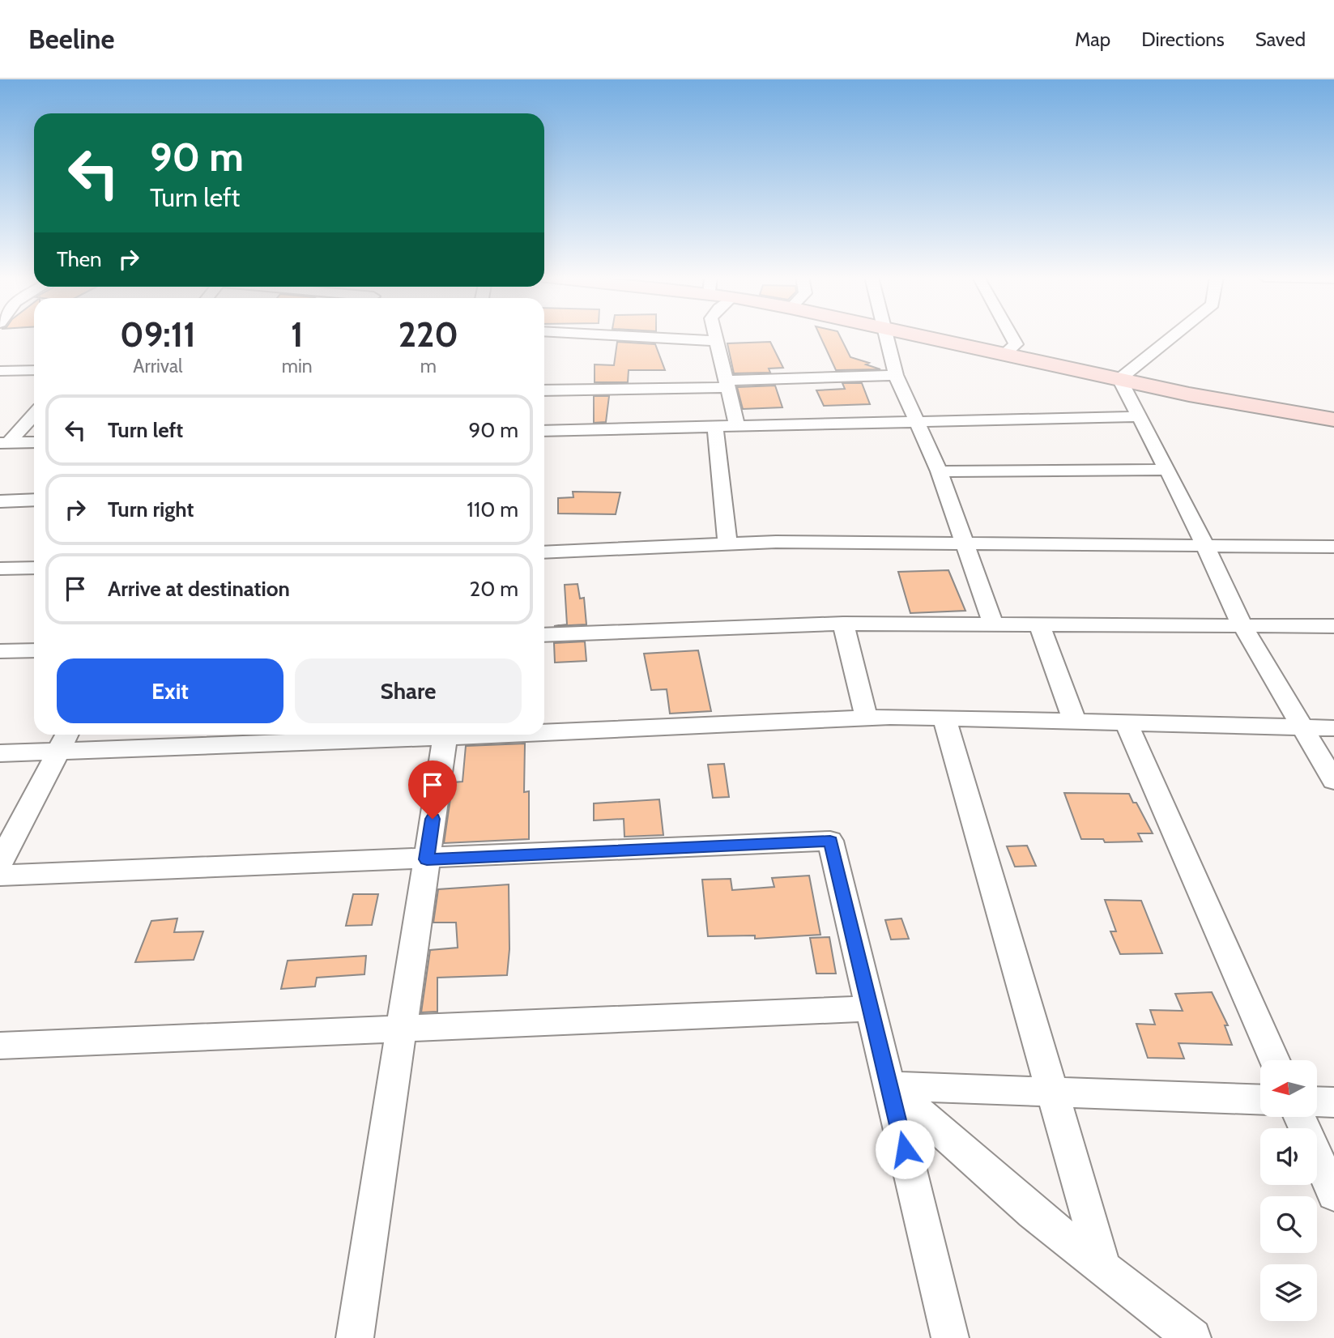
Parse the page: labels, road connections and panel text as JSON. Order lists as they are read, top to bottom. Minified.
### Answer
{"north":"left","page":{"header":"Beeline","nav":["Map","Directions","Saved"],"turn":["90 m","Turn left"],"then":"Then","eta":["09:11","Arrival","1","min","220","m"],"list":[{"name":"Turn left","value":"90 m"},{"name":"Turn right","value":"110 m"},{"name":"Arrive at destination","value":"20 m"}],"buttons":["Exit","Share"]}}
